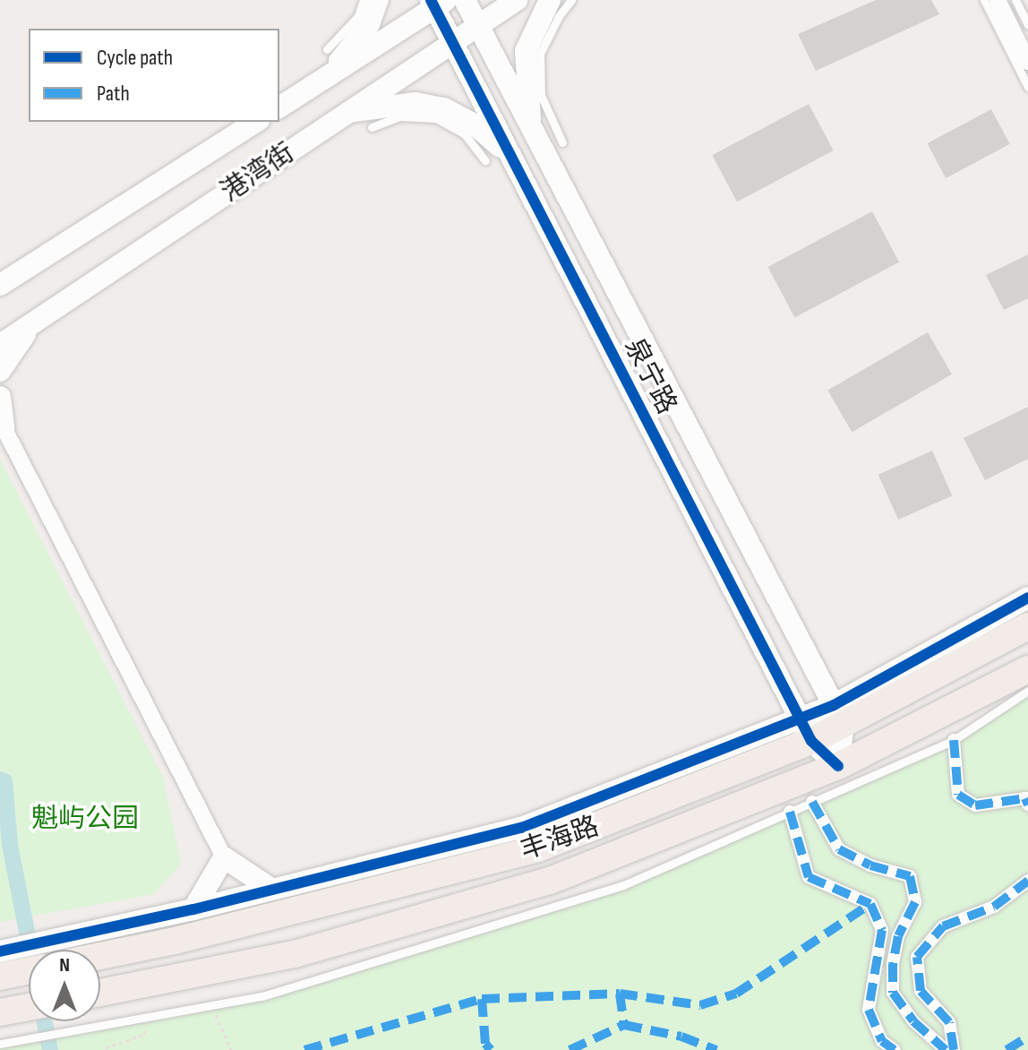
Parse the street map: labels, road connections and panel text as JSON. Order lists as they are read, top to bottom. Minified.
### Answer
{"streets":{"main road":["丰海路"],"street":["港湾街","泉宁路"]},"crossings":[["港湾街","泉宁路"],["泉宁路","丰海路"]],"parks":["魁屿公园"],"legend":["Cycle path","Path"],"north":"top"}
